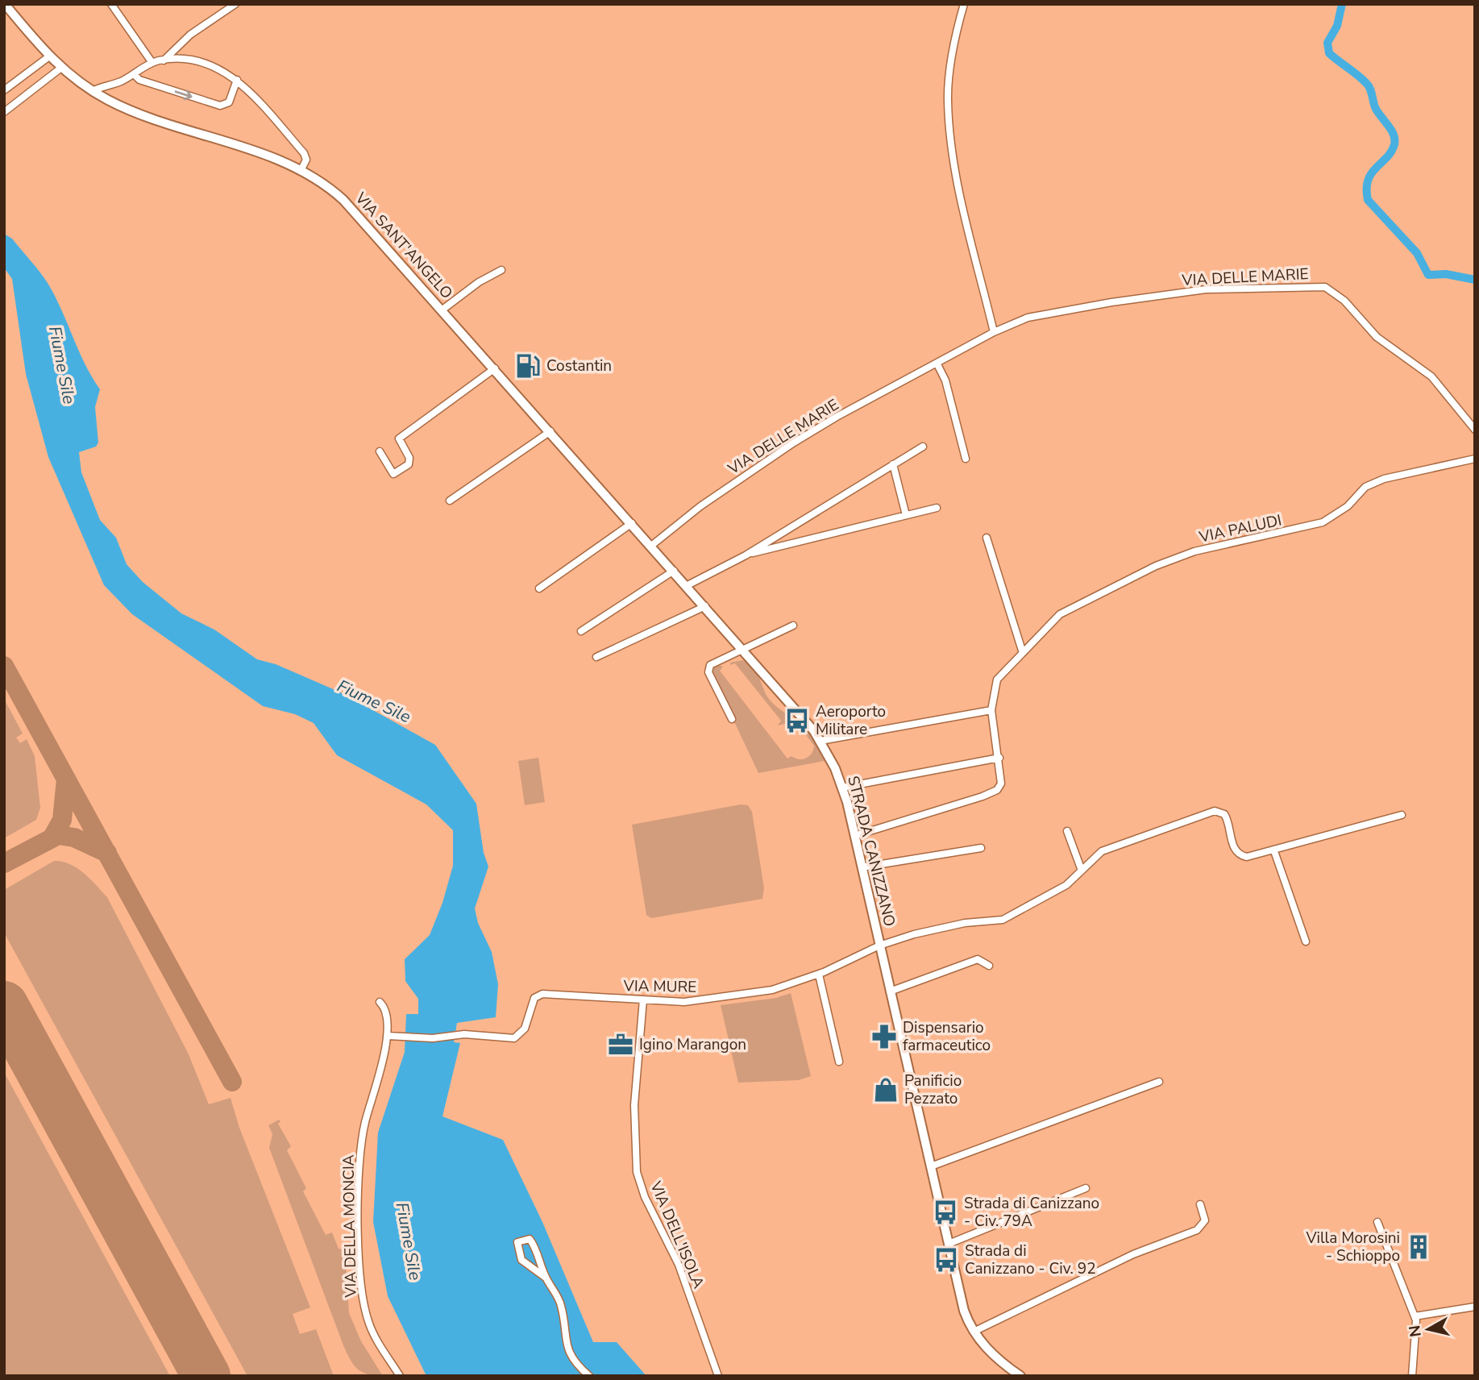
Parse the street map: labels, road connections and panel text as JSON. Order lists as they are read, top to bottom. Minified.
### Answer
{"streets":{"street":["VIA SANT'ANGELO","VIA DELLE MARIE","VIA PALUDI","STRADA CANIZZANO","VIA MURE","VIA DELLA MONCIA","VIA DELL'ISOLA"]},"crossings":[["VIA SANT'ANGELO","VIA DELLE MARIE"],["VIA SANT'ANGELO","STRADA CANIZZANO"],["VIA DELLE MARIE","STRADA CANIZZANO"],["VIA PALUDI","STRADA CANIZZANO"],["STRADA CANIZZANO","VIA MURE"],["VIA MURE","VIA DELLA MONCIA"],["VIA MURE","VIA DELL'ISOLA"]],"water":["Fiume Sile"],"places":{"fuel station":["Costantin"],"bus stop":["Aeroporto Militare","Strada di Canizzano - Civ. 79A","Strada di Canizzano - Civ. 92"],"pharmacy":["Dispensario farmaceutico"],"office":["Igino Marangon"],"shop":["Panificio Pezzato"],"building":["Villa Morosini - Schioppo"]},"north":"left"}
